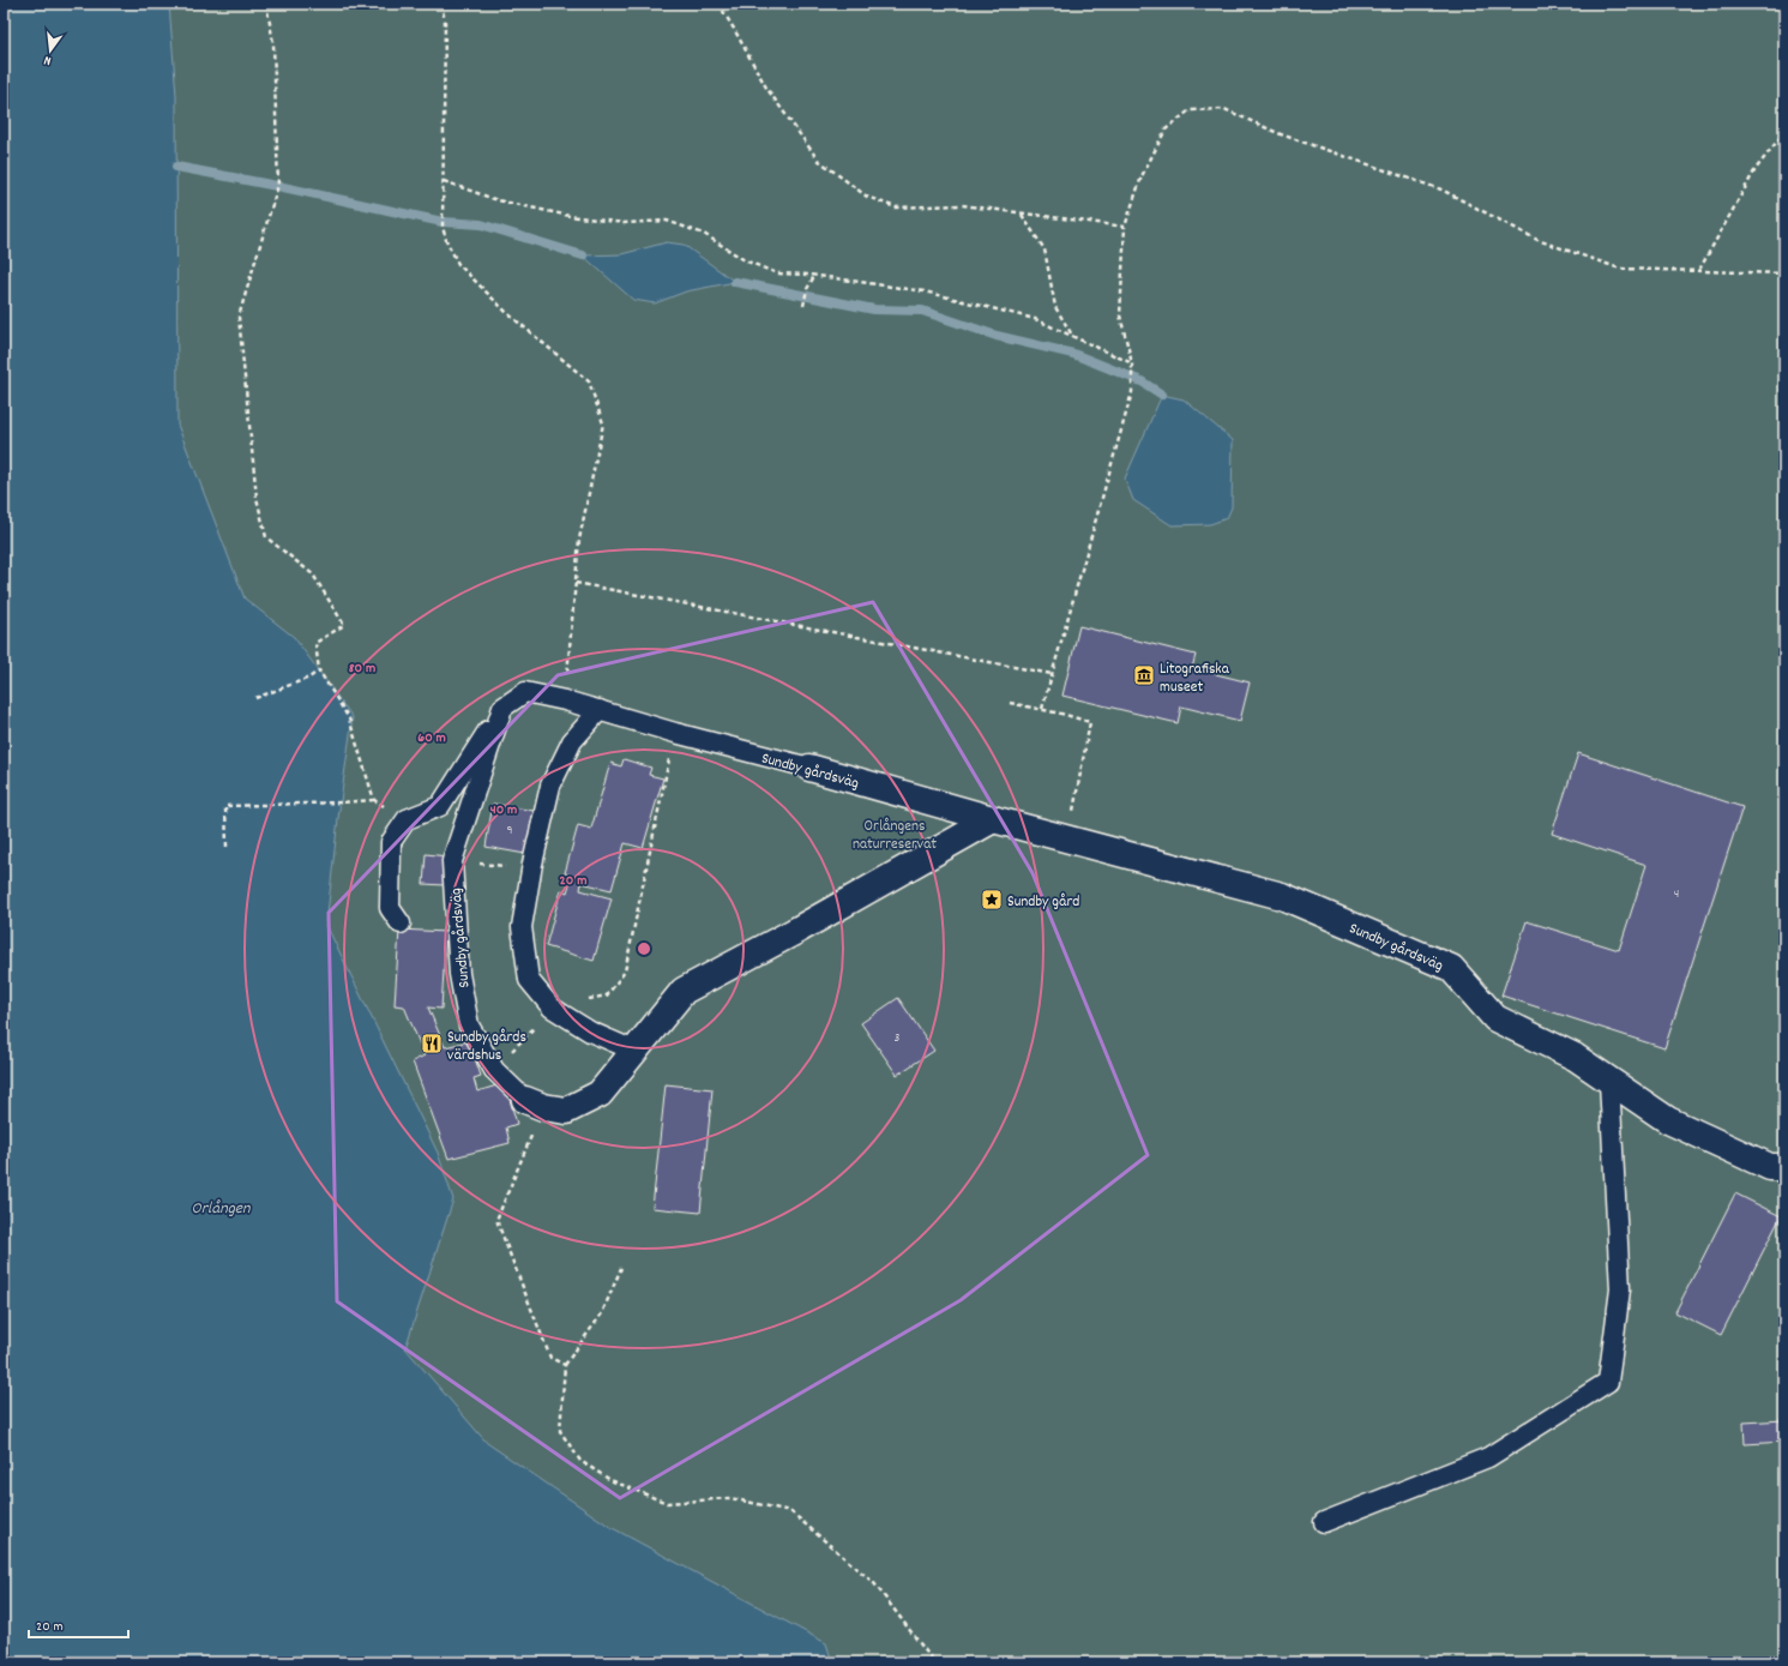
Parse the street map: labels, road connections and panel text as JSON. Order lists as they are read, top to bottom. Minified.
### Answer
{"streets":{"street":["Sundby gårdsväg"]},"water":["Orlången"],"parks":["Orlångens naturreservat"],"places":{"museum":["Litografiska museet"],"place":["Sundby gård"],"restaurant":["Sundby gårds värdshus"]},"house_numbers":["9","4","3"],"scale_bar":"20 m","north":"bottom","rings":["80 m","60 m","40 m","20 m"]}
